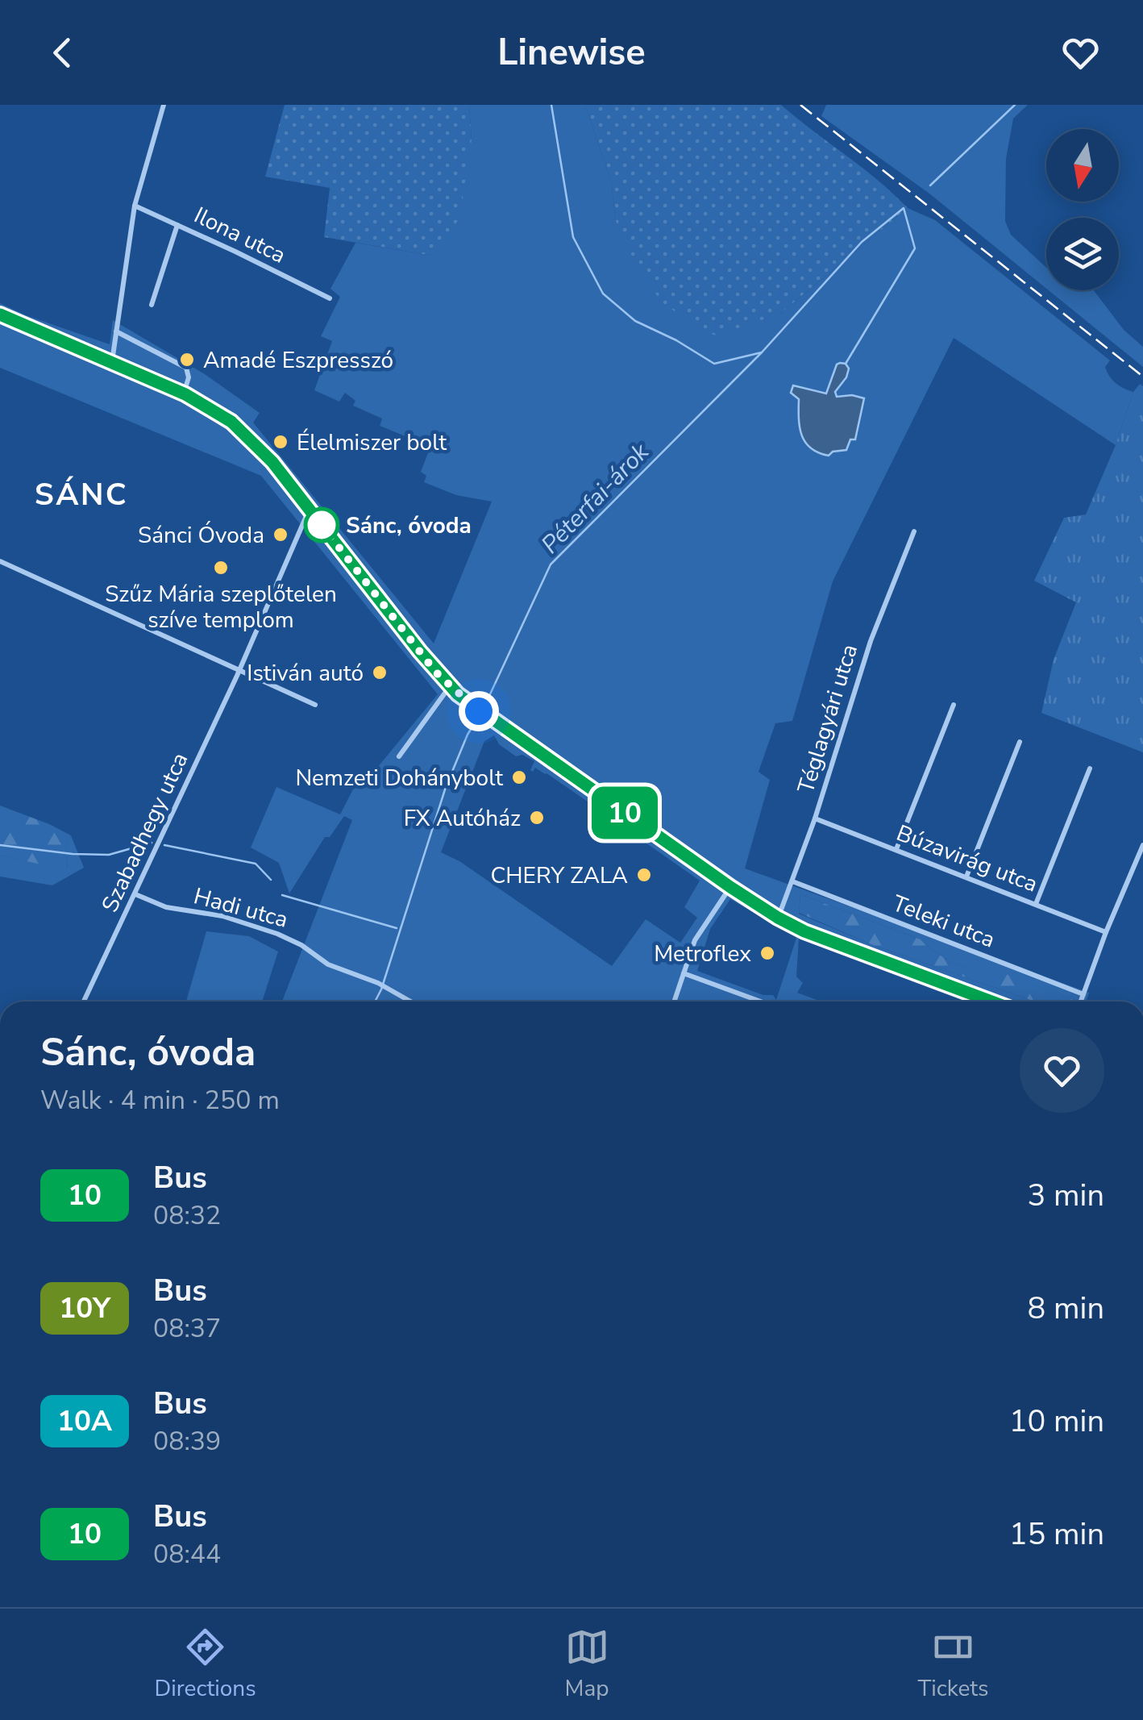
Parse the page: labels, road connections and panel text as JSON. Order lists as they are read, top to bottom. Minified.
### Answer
{"streets":{"street":["Ilona utca","Téglagyári utca","Szabadhegy utca","Búzavirág utca","Hadi utca","Teleki utca"]},"crossings":[["Téglagyári utca","Búzavirág utca"],["Téglagyári utca","Teleki utca"],["Szabadhegy utca","Hadi utca"]],"districts":["SÁNC"],"water":["Péterfai-árok"],"places":["Amadé Eszpresszó","Élelmiszer bolt","Sánc, óvoda","Sánci Óvoda","Szűz Mária szeplőtelen szíve templom","Istiván autó","Nemzeti Dohánybolt","FX Autóház","CHERY ZALA","Metroflex"],"lines":["bus line 10"],"north":"bottom","page":{"header":"Linewise","on_map":"10","heading":["Sánc, óvoda","Walk · 4 min · 250 m"],"list":[{"mark":"10","name":"Bus","note":"08:32","value":"3 min"},{"mark":"10Y","name":"Bus","note":"08:37","value":"8 min"},{"mark":"10A","name":"Bus","note":"08:39","value":"10 min"},{"mark":"10","name":"Bus","note":"08:44","value":"15 min"}],"tabs":["Directions","Map","Tickets"]}}
